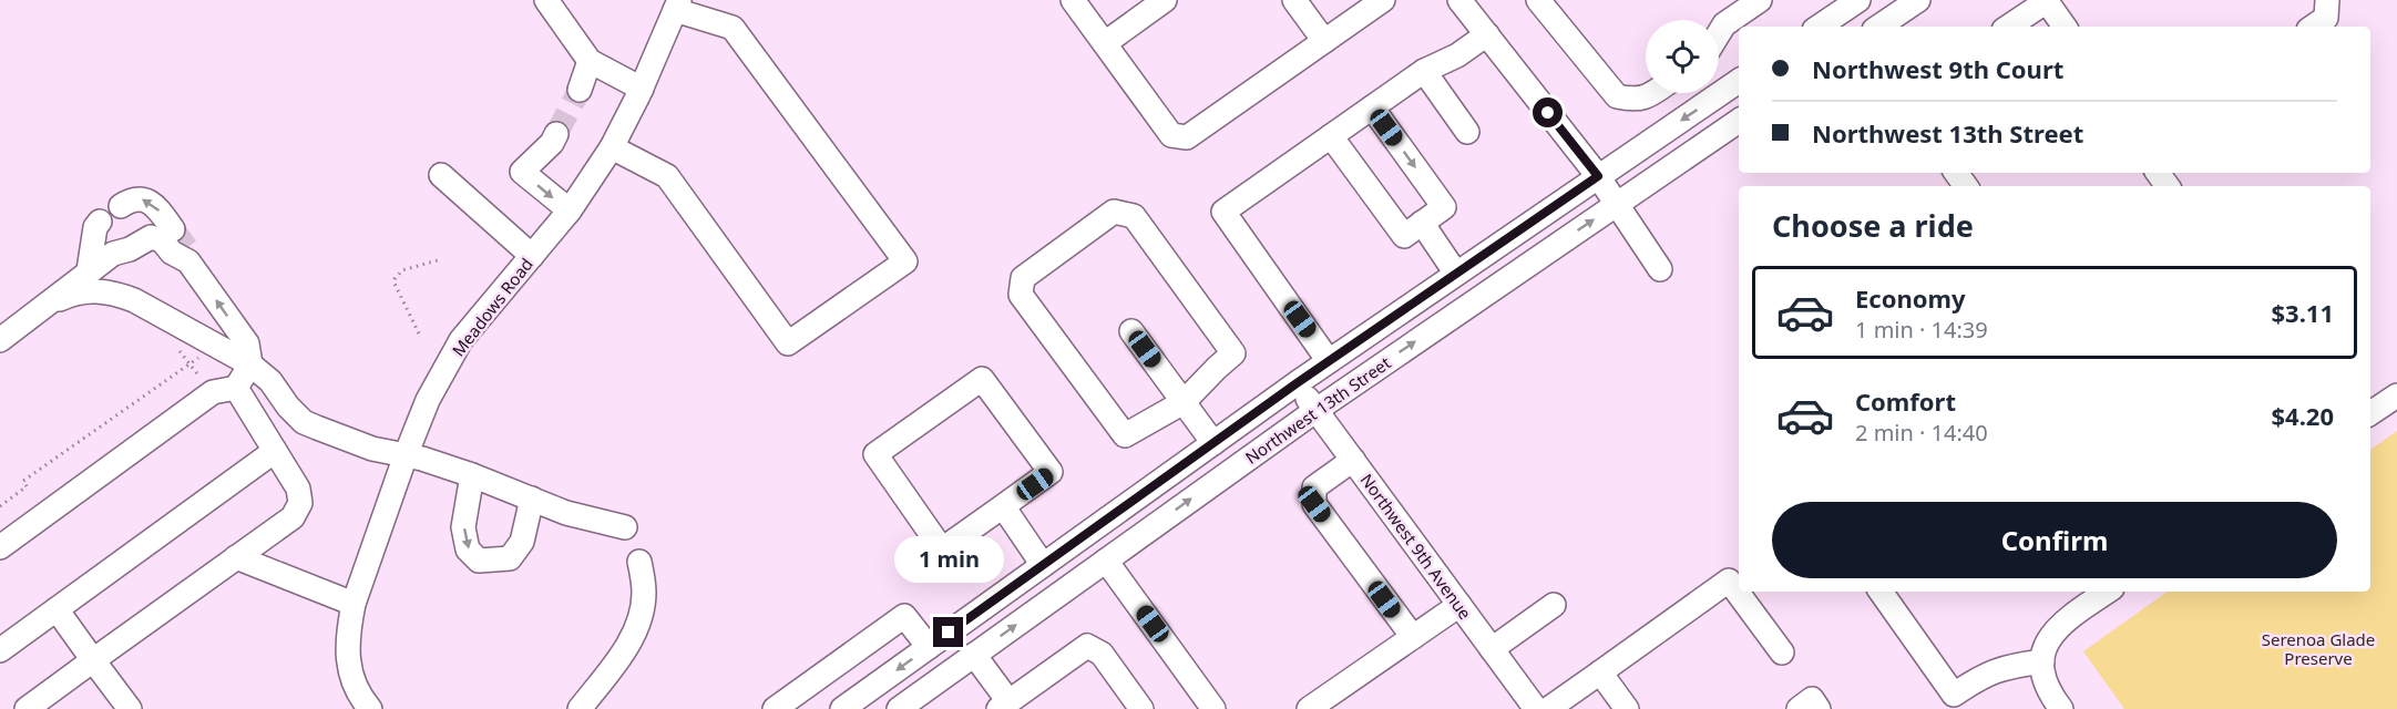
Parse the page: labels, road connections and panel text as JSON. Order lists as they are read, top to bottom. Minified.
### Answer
{"streets":{"street":["Meadows Road","Northwest 13th Street","Northwest 9th Avenue"]},"crossings":[["Northwest 13th Street","Northwest 9th Avenue"]],"parks":["Serenoa Glade Preserve"],"page":{"banner":["Northwest 9th Court","Northwest 13th Street"],"heading":"Choose a ride","list":[{"name":"Economy","note":"1 min · 14:39","value":"$3.11"},{"name":"Comfort","note":"2 min · 14:40","value":"$4.20"}],"buttons":"Confirm","bubble":"1 min"}}
